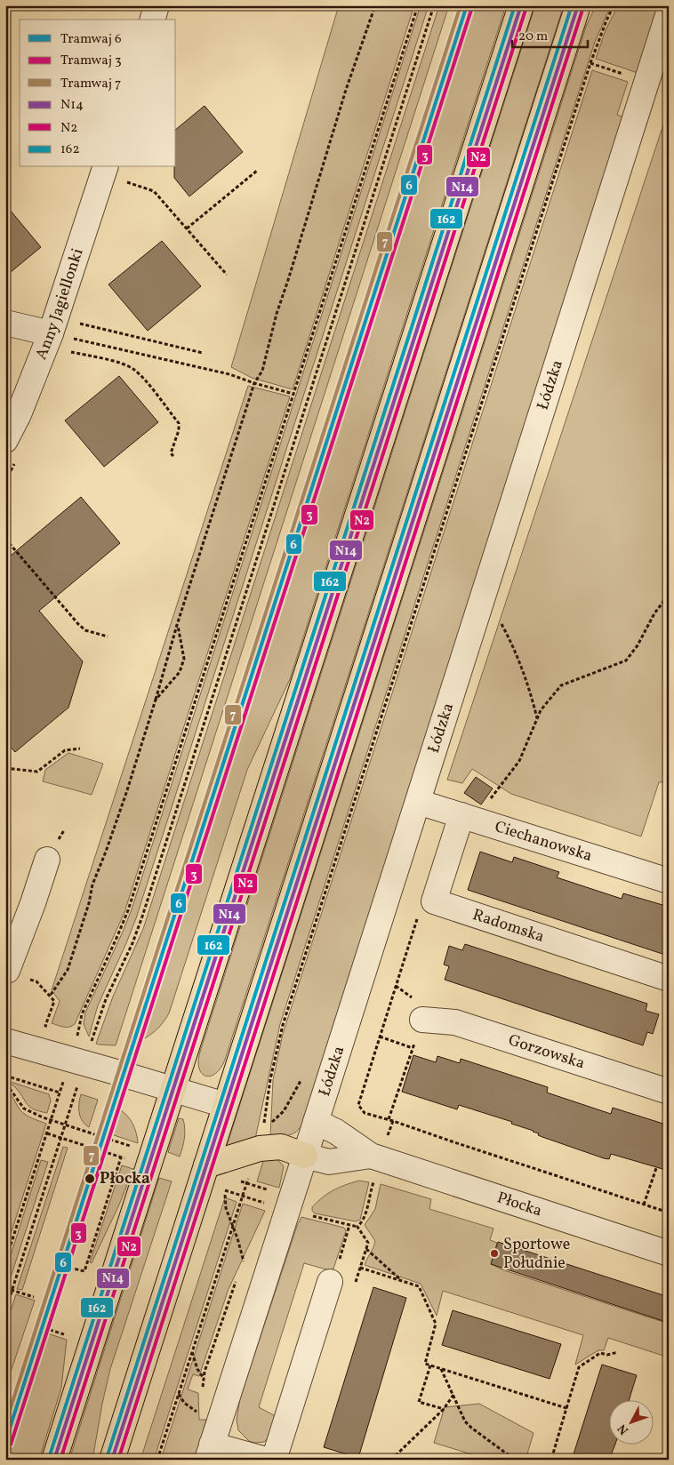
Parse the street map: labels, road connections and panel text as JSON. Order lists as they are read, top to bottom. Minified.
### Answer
{"streets":{"street":["Anny Jagiellonki","Łódzka","Ciechanowska","Radomska","Gorzowska","Płocka"]},"crossings":[["Łódzka","Ciechanowska"],["Łódzka","Płocka"],["Ciechanowska","Radomska"]],"places":["Płocka","Sportowe Południe"],"lines":["tram line 6","tram line 7","transit line N14","transit line 162","tram line 3","transit line N2"],"legend":["Tramwaj 6","Tramwaj 3","Tramwaj 7","N14","N2","162"],"scale_bar":"20 m","north":"bottom left"}
